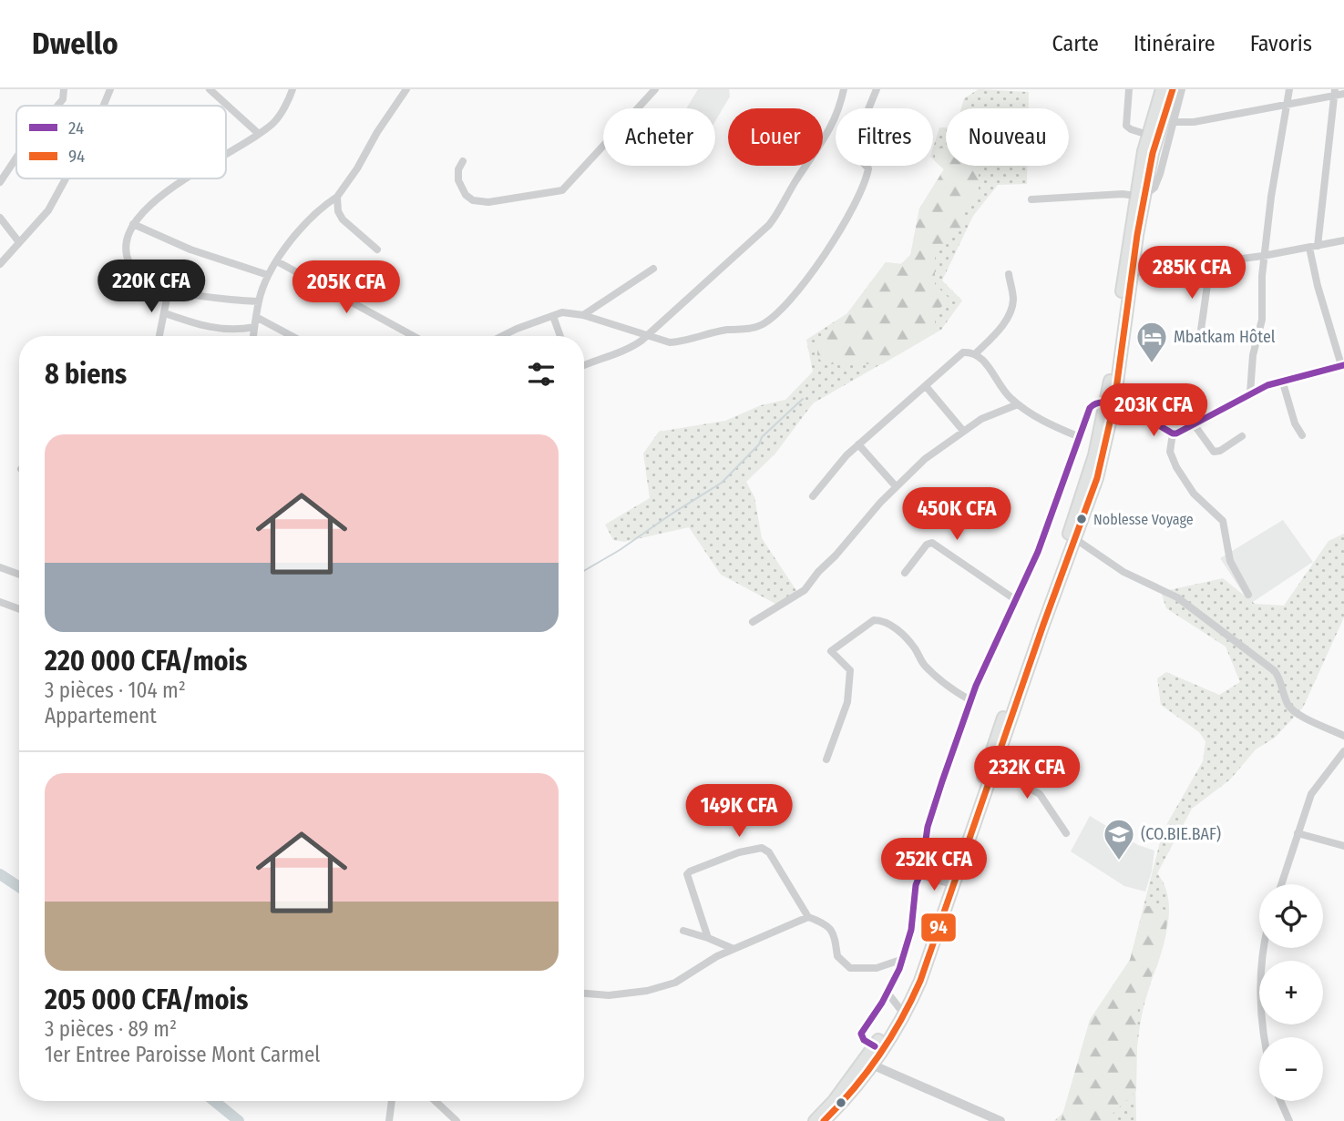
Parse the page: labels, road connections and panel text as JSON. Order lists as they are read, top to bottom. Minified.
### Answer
{"places":{"hotel":["Mbatkam Hôtel"],"other":["Noblesse Voyage"],"school or university":["(CO.BIE.BAF)"]},"lines":["transit line 94","transit line 24"],"legend":["24","94"],"page":{"header":"Dwello","nav":["Carte","Itinéraire","Favoris"],"chip":["Acheter","Louer","Filtres","Nouveau"],"price":["285K CFA","220K CFA","205K CFA","203K CFA","450K CFA","232K CFA","149K CFA","252K CFA"],"heading":"8 biens","list":[{"name":"220 000 CFA/mois","note":"3 pièces · 104 m² · Appartement"},{"name":"205 000 CFA/mois","note":"3 pièces · 89 m² · 1er Entree Paroisse Mont Carmel"}],"map_buttons":["+","−"]}}
